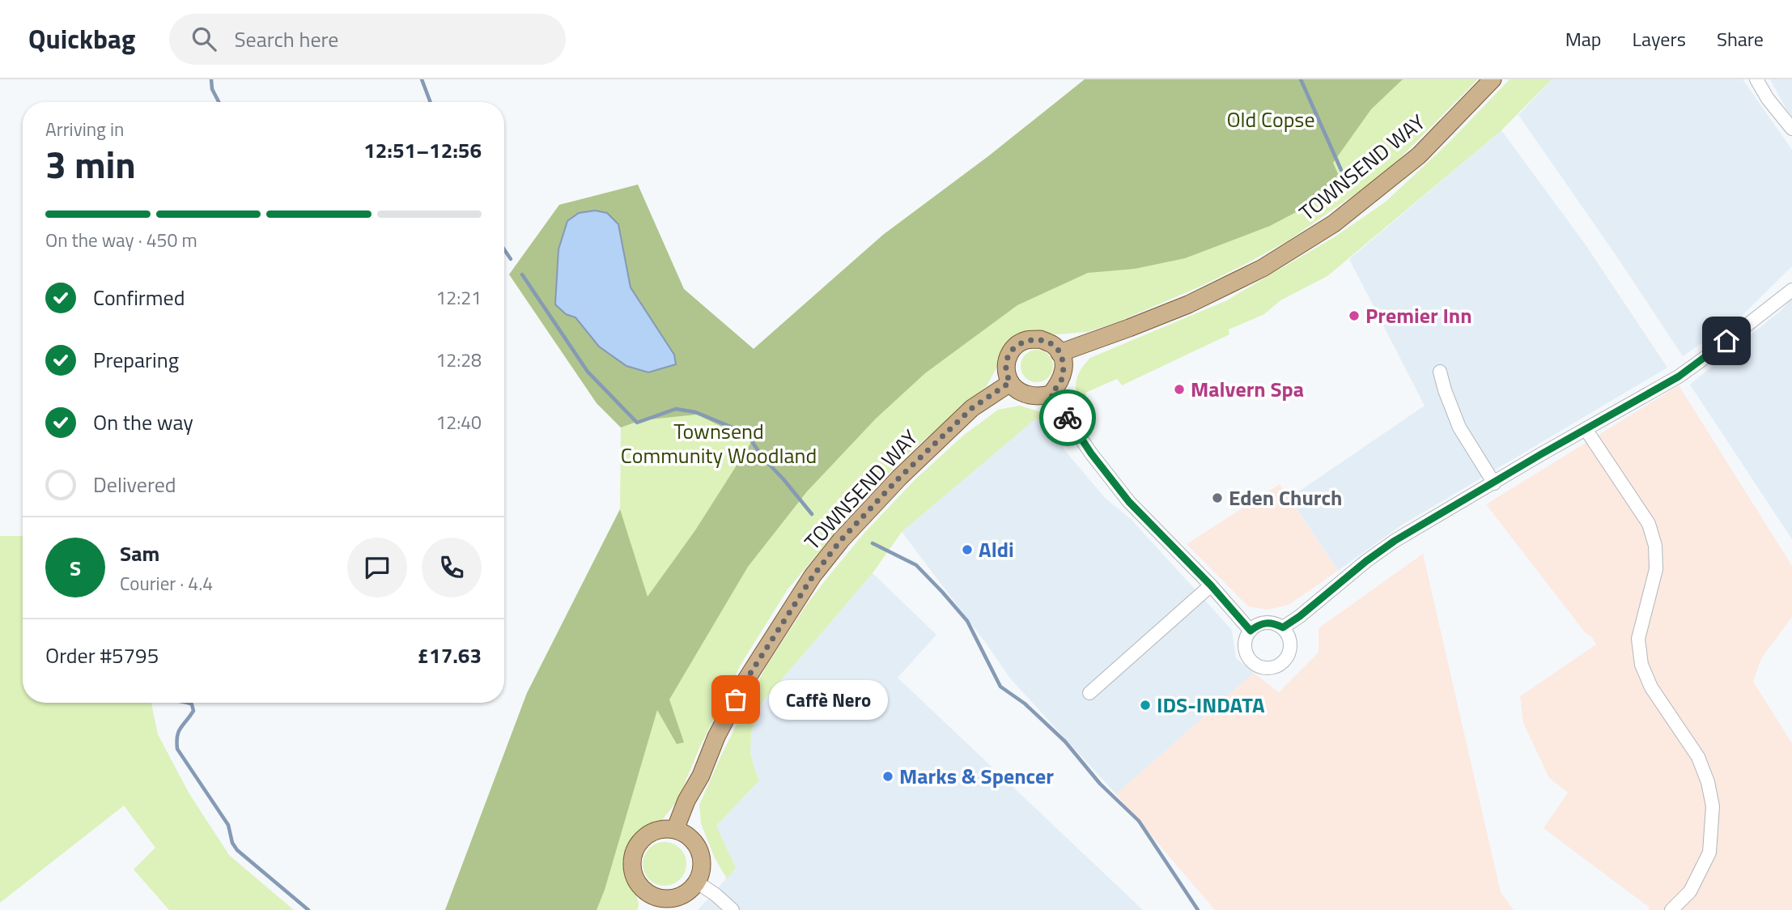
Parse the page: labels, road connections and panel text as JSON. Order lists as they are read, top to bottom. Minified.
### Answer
{"streets":{"main road":["TOWNSEND WAY"]},"parks":["Old Copse","Townsend Community Woodland"],"places":["Premier Inn","Malvern Spa","Eden Church","Aldi","Caffè Nero","IDS-INDATA","Marks & Spencer"],"page":{"header":"Quickbag","search":"Search here","nav":["Map","Layers","Share"],"heading":["3 min","Arriving in","12:51–12:56"],"panel":["Sam","Courier · 4.4","Order #5795","£17.63"],"bar":"On the way · 450 m","list":[["Confirmed","12:21"],["Preparing","12:28"],["On the way","12:40"],"Delivered"],"round":"S","bubble":"Caffè Nero"}}
